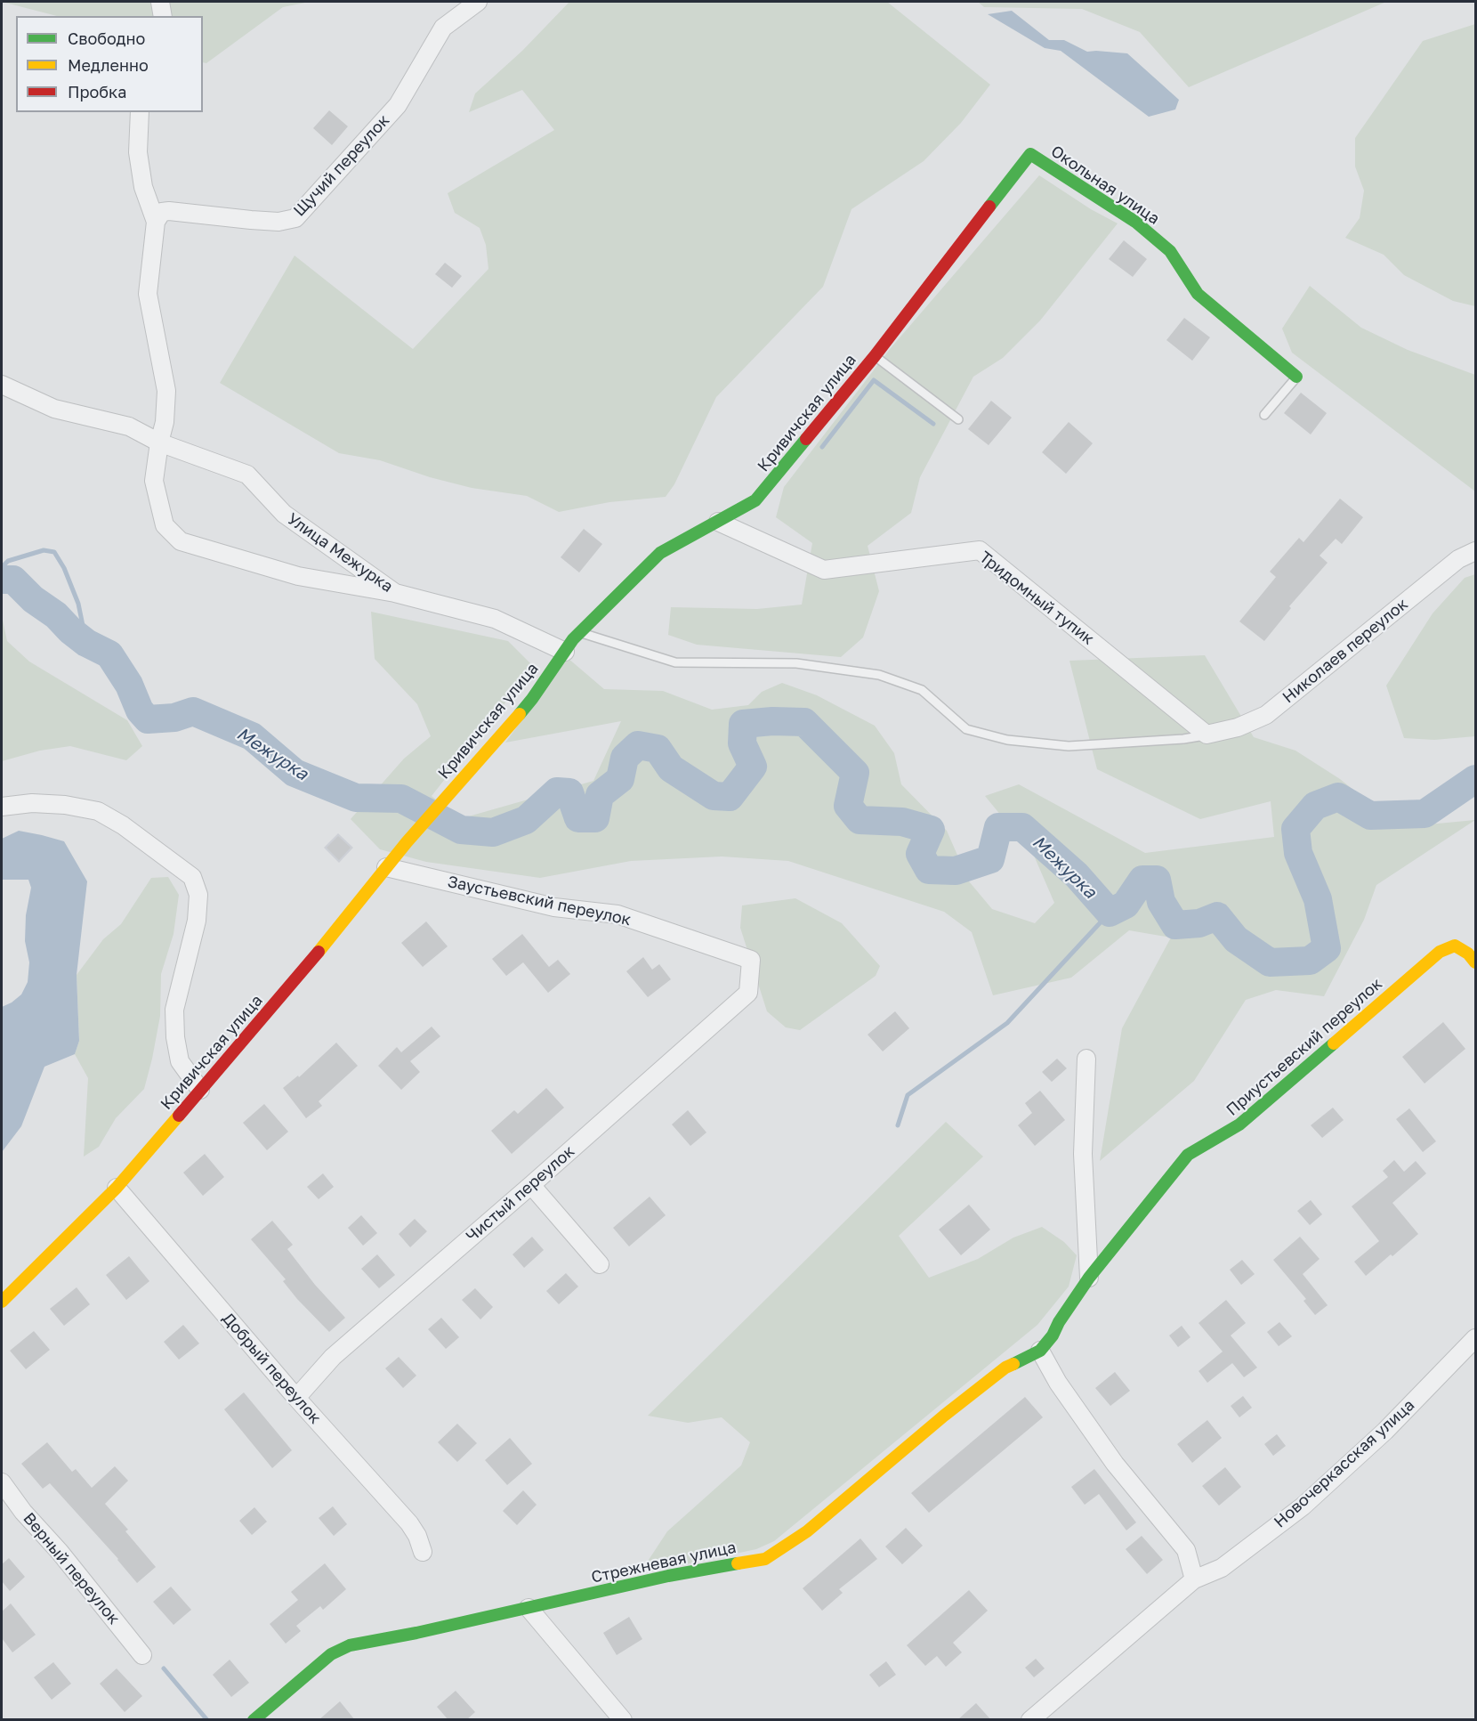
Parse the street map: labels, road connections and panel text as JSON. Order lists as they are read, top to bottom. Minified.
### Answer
{"streets":{"street":["Щучий переулок","Окольная улица","Кривичская улица","Улица Межурка","Тридомный тупик","Николаев переулок","Заустьевский переулок","Приустьевский переулок","Чистый переулок","Добрый переулок","Новочеркасская улица","Стрежневая улица","Верный переулок"]},"crossings":[["Окольная улица","Кривичская улица"],["Кривичская улица","Улица Межурка"],["Кривичская улица","Тридомный тупик"],["Кривичская улица","Заустьевский переулок"],["Кривичская улица","Добрый переулок"],["Тридомный тупик","Николаев переулок"],["Заустьевский переулок","Чистый переулок"],["Приустьевский переулок","Стрежневая улица"],["Чистый переулок","Добрый переулок"]],"water":["Межурка"],"legend":["Свободно","Медленно","Пробка"]}
